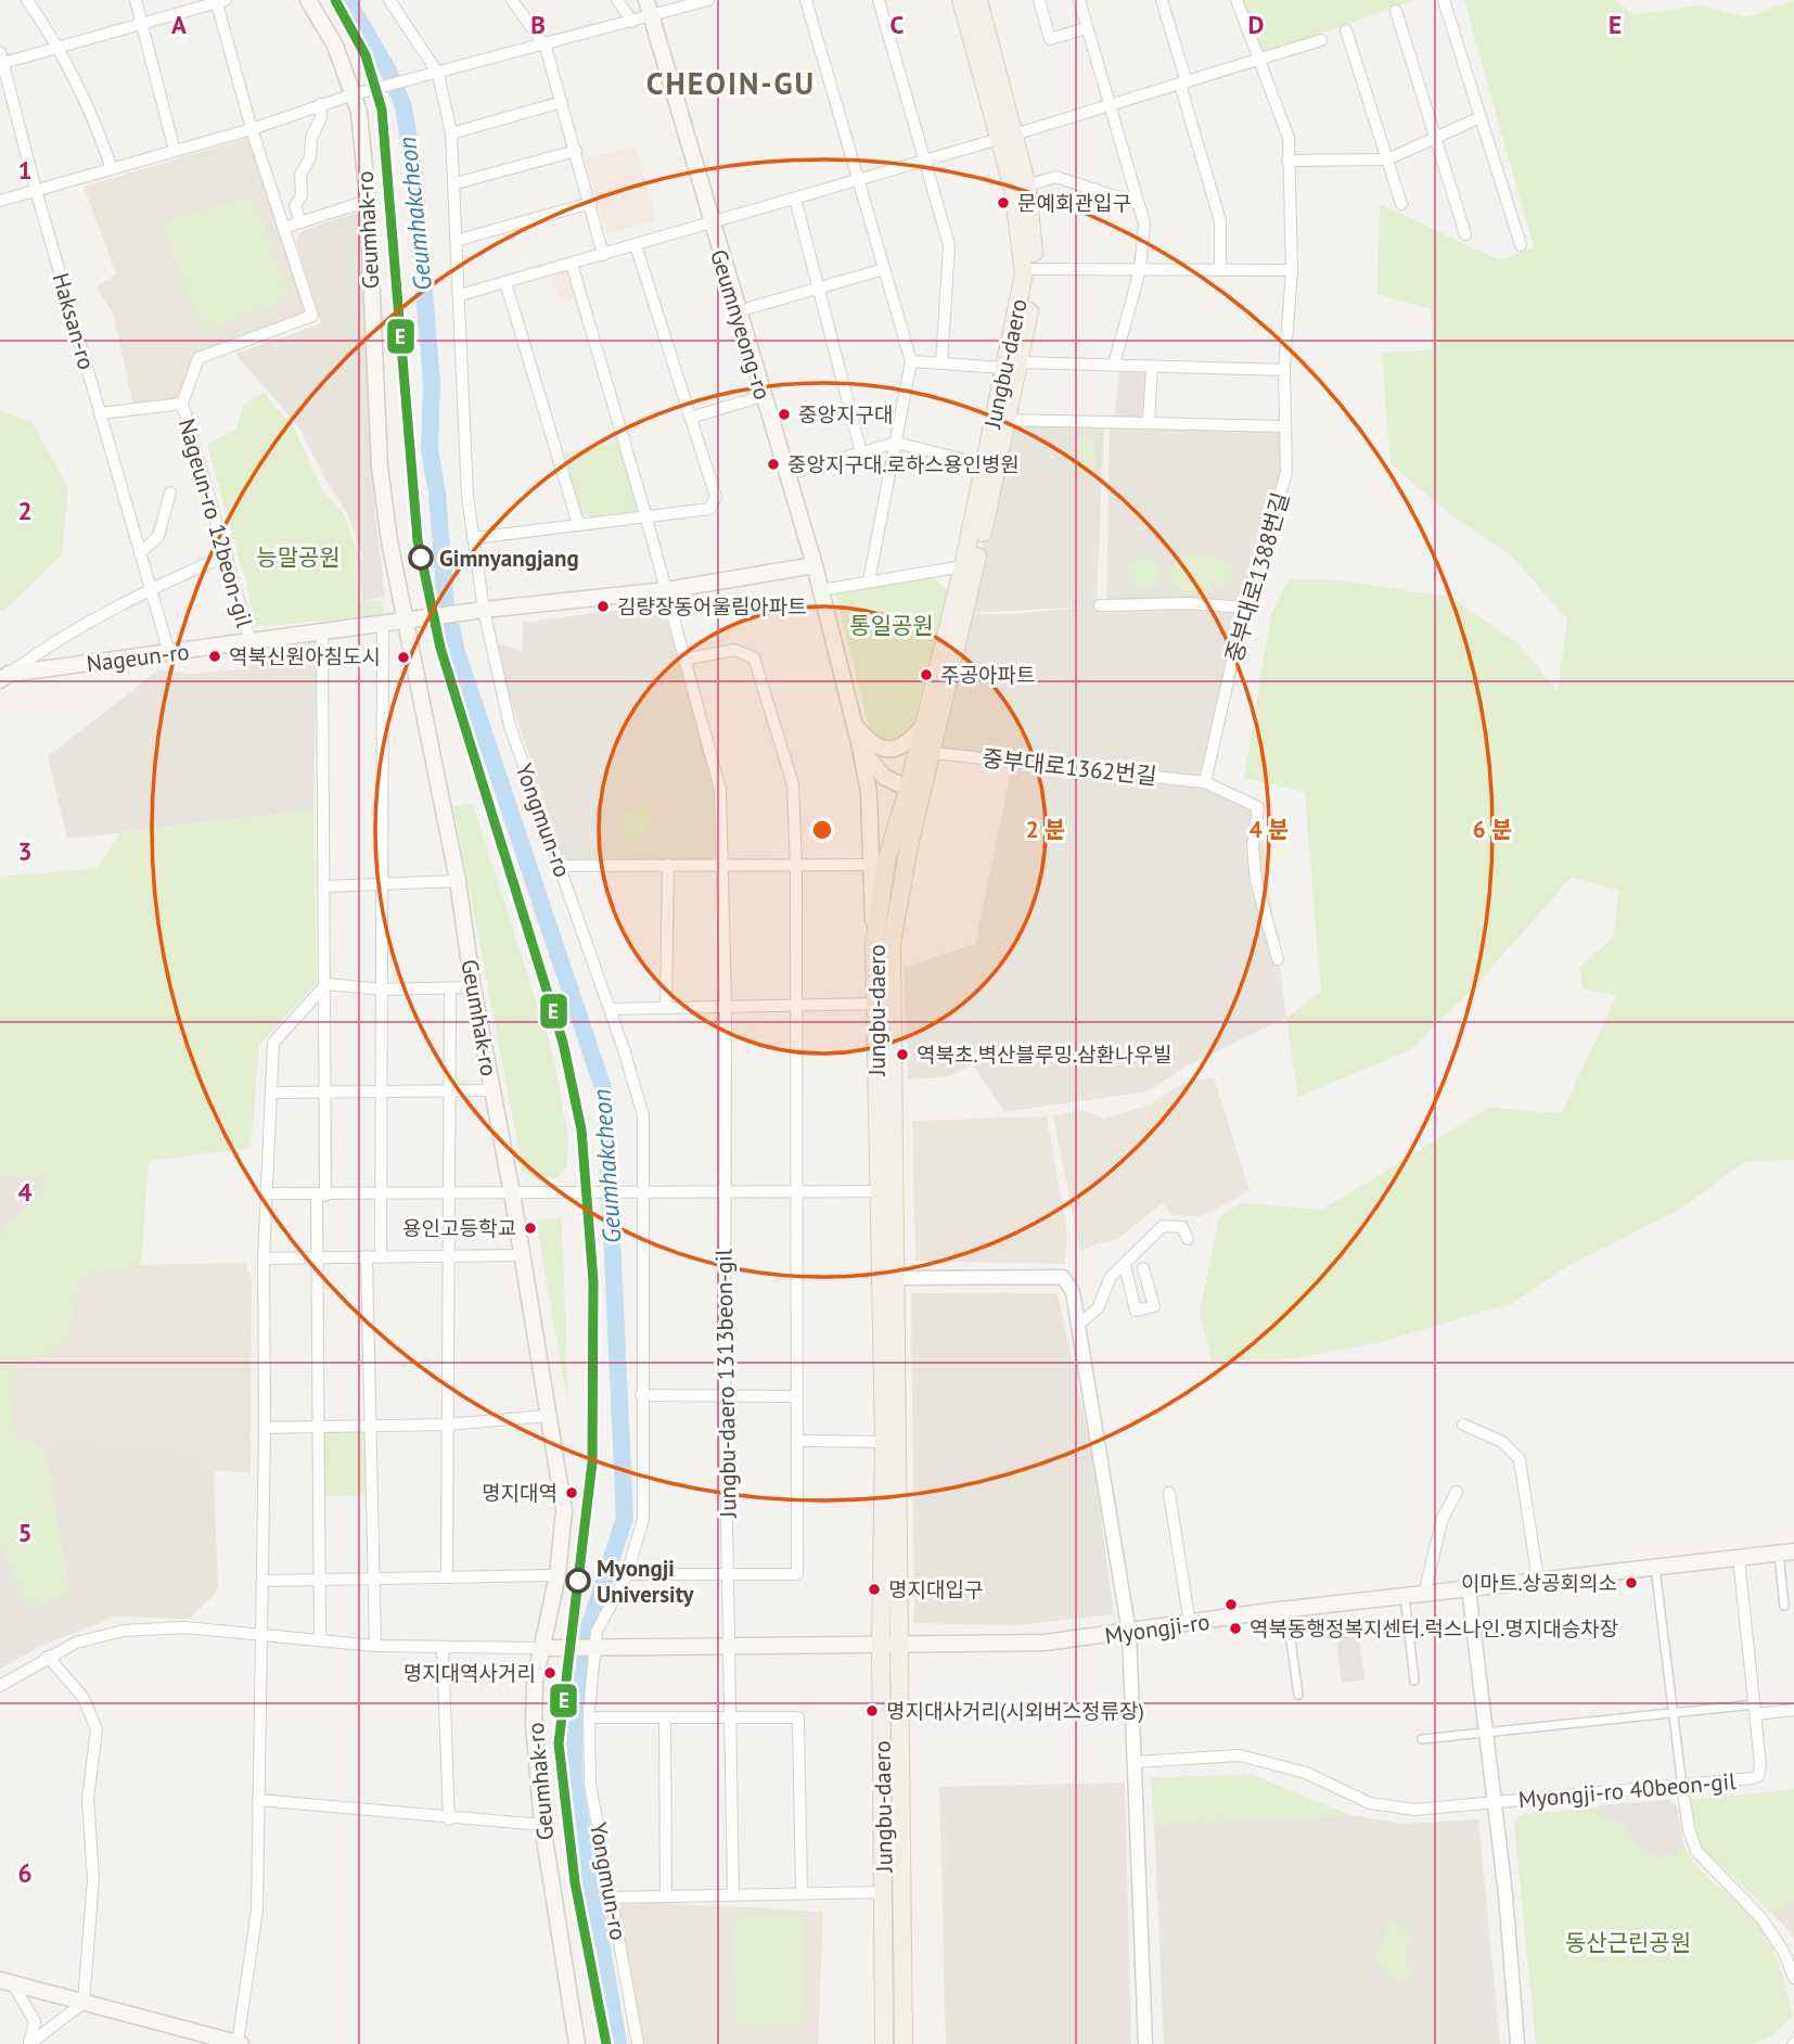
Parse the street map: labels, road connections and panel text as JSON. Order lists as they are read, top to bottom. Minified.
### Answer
{"streets":{"main road":["Geumhak-ro","Geumnyeong-ro","Jungbu-daero","Nageun-ro","Myongji-ro"],"street":["Haksan-ro","Nageun-ro 12beon-gil","중부대로1388번길","중부대로1362번길","Yongmun-ro","Jungbu-daero 1313beon-gil","Myongji-ro 40beon-gil"]},"crossings":[["Geumhak-ro","Nageun-ro"],["Geumhak-ro","Myongji-ro"],["Haksan-ro","Nageun-ro"],["Geumnyeong-ro","Jungbu-daero"],["Geumnyeong-ro","Nageun-ro"],["Jungbu-daero","중부대로1362번길"],["Jungbu-daero","Myongji-ro"],["Nageun-ro 12beon-gil","Nageun-ro"],["중부대로1388번길","중부대로1362번길"],["Nageun-ro","Yongmun-ro"],["Nageun-ro","Jungbu-daero 1313beon-gil"],["Yongmun-ro","Myongji-ro"],["Jungbu-daero 1313beon-gil","Myongji-ro"],["Myongji-ro","Myongji-ro 40beon-gil"]],"districts":["CHEOIN-GU"],"water":["Geumhakcheon"],"parks":["능말공원","통일공원","동산근린공원"],"places":["문예회관입구","중앙지구대","중앙지구대.로하스용인병원","Gimnyangjang","김량장동어울림아파트","역북신원아침도시","주공아파트","역북초.벽산블루밍.삼환나우빌","용인고등학교","명지대역","Myongji University","이마트.상공회의소","명지대입구","역북동행정복지센터.럭스나인.명지대승차장","명지대역사거리","명지대사거리(시외버스정류장)"],"lines":["transit line E"],"grid":{"columns":["A","B","C","D","E"],"rows":["1","2","3","4","5","6"]},"rings":["2 분","4 분","6 분"]}
